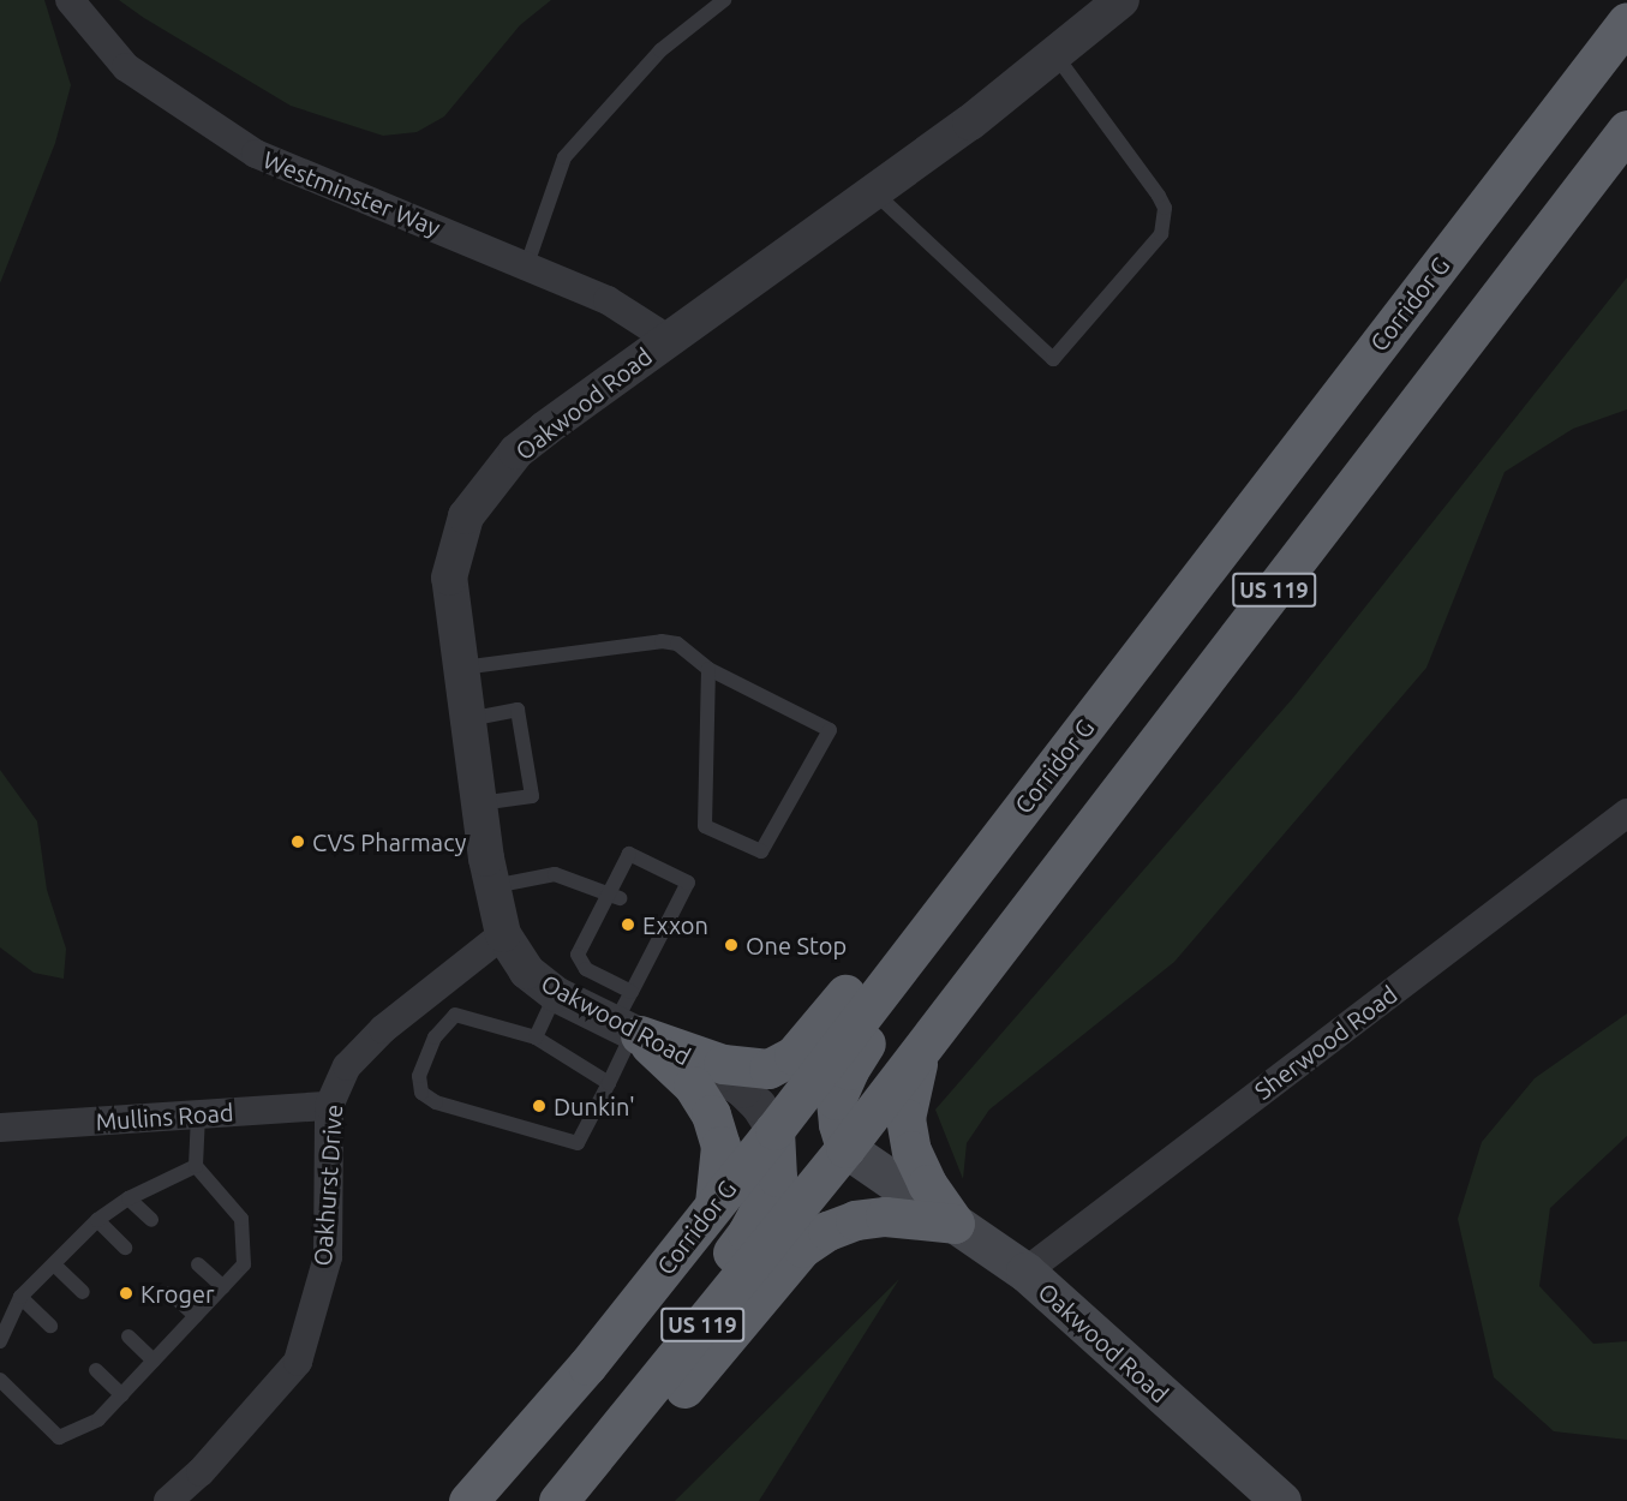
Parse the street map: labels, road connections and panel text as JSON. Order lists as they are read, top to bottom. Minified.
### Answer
{"streets":{"highway":["Corridor G","US 119"],"main road":["Oakwood Road"],"street":["Westminster Way","Sherwood Road","Mullins Road","Oakhurst Drive"]},"crossings":[["Westminster Way","Oakwood Road"],["Corridor G","Oakwood Road"],["Oakwood Road","US 119"],["Oakwood Road","Sherwood Road"],["Oakwood Road","Oakhurst Drive"],["Mullins Road","Oakhurst Drive"]],"places":["CVS Pharmacy","Exxon","One Stop","Dunkin'","Kroger"]}
